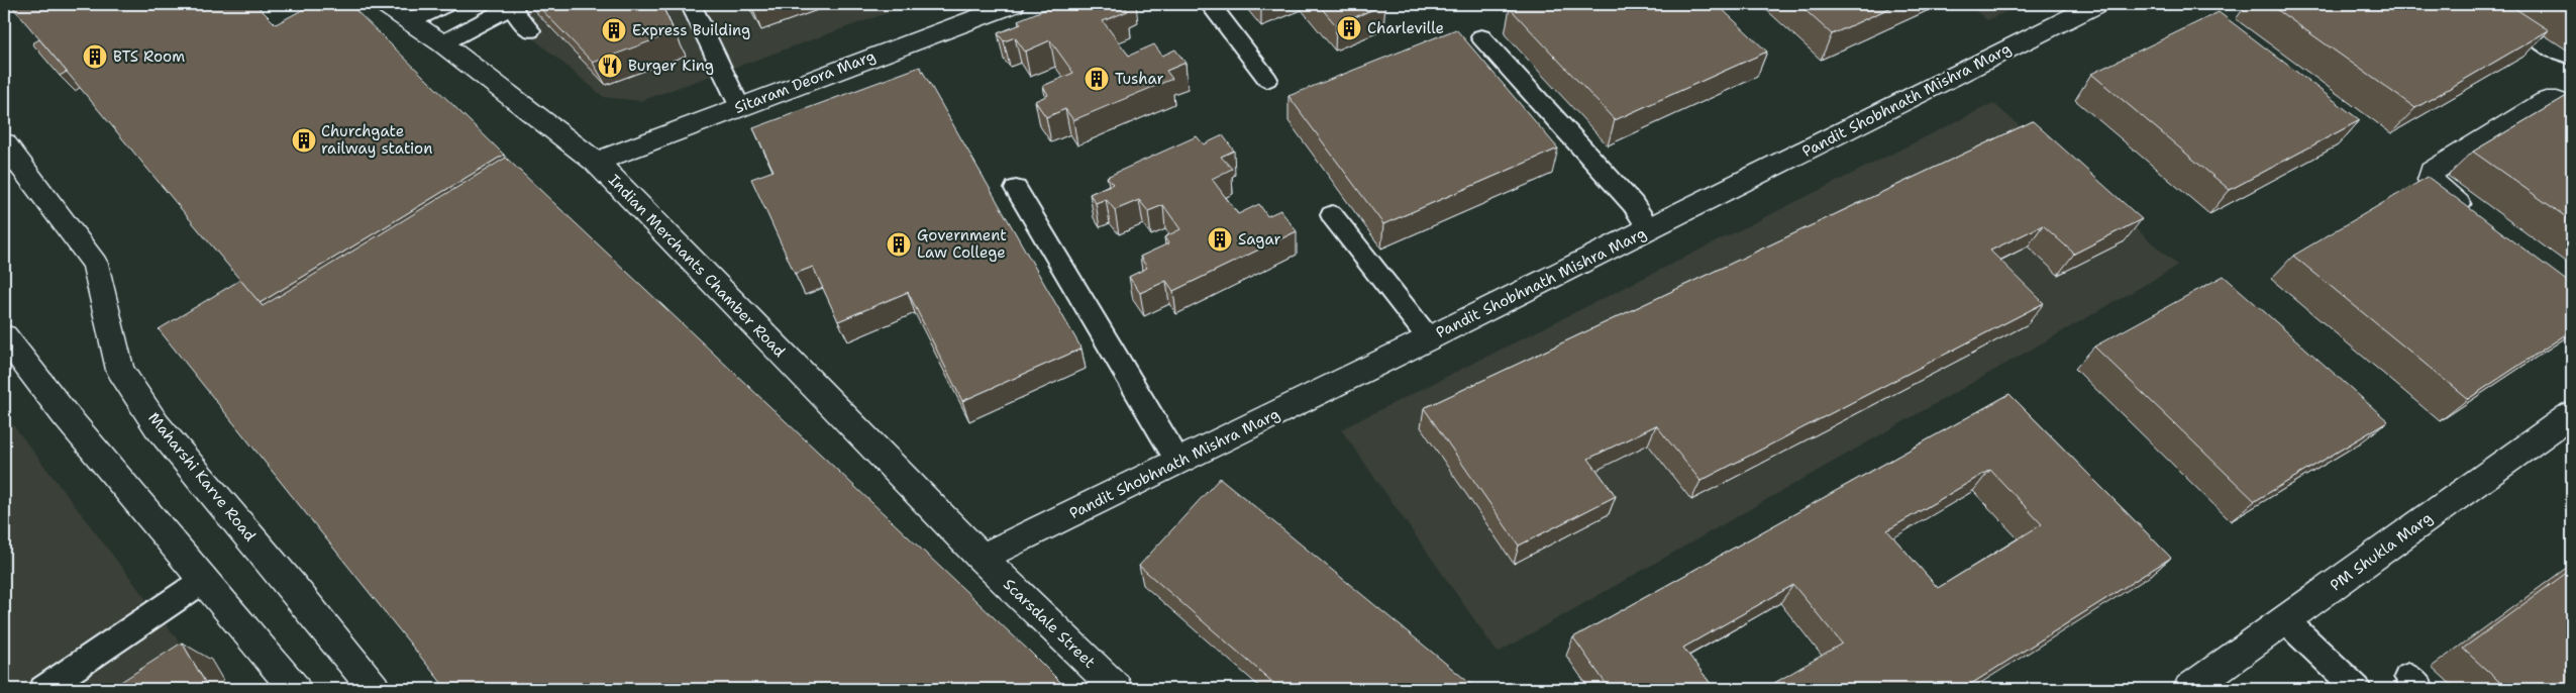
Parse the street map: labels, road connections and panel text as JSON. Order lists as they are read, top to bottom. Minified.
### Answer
{"streets":{"street":["Sitaram Deora Marg","Pandit Shobhnath Mishra Marg","Indian Merchants Chamber Road","Maharshi Karve Road","PM Shukla Marg","Scarsdale Street"]},"crossings":[["Sitaram Deora Marg","Indian Merchants Chamber Road"],["Pandit Shobhnath Mishra Marg","Indian Merchants Chamber Road"],["Pandit Shobhnath Mishra Marg","Scarsdale Street"],["Indian Merchants Chamber Road","Scarsdale Street"]],"places":{"building":["Charleville","Express Building","BTS Room","Tushar","Churchgate railway station","Sagar","Government Law College"],"restaurant":["Burger King"]}}
